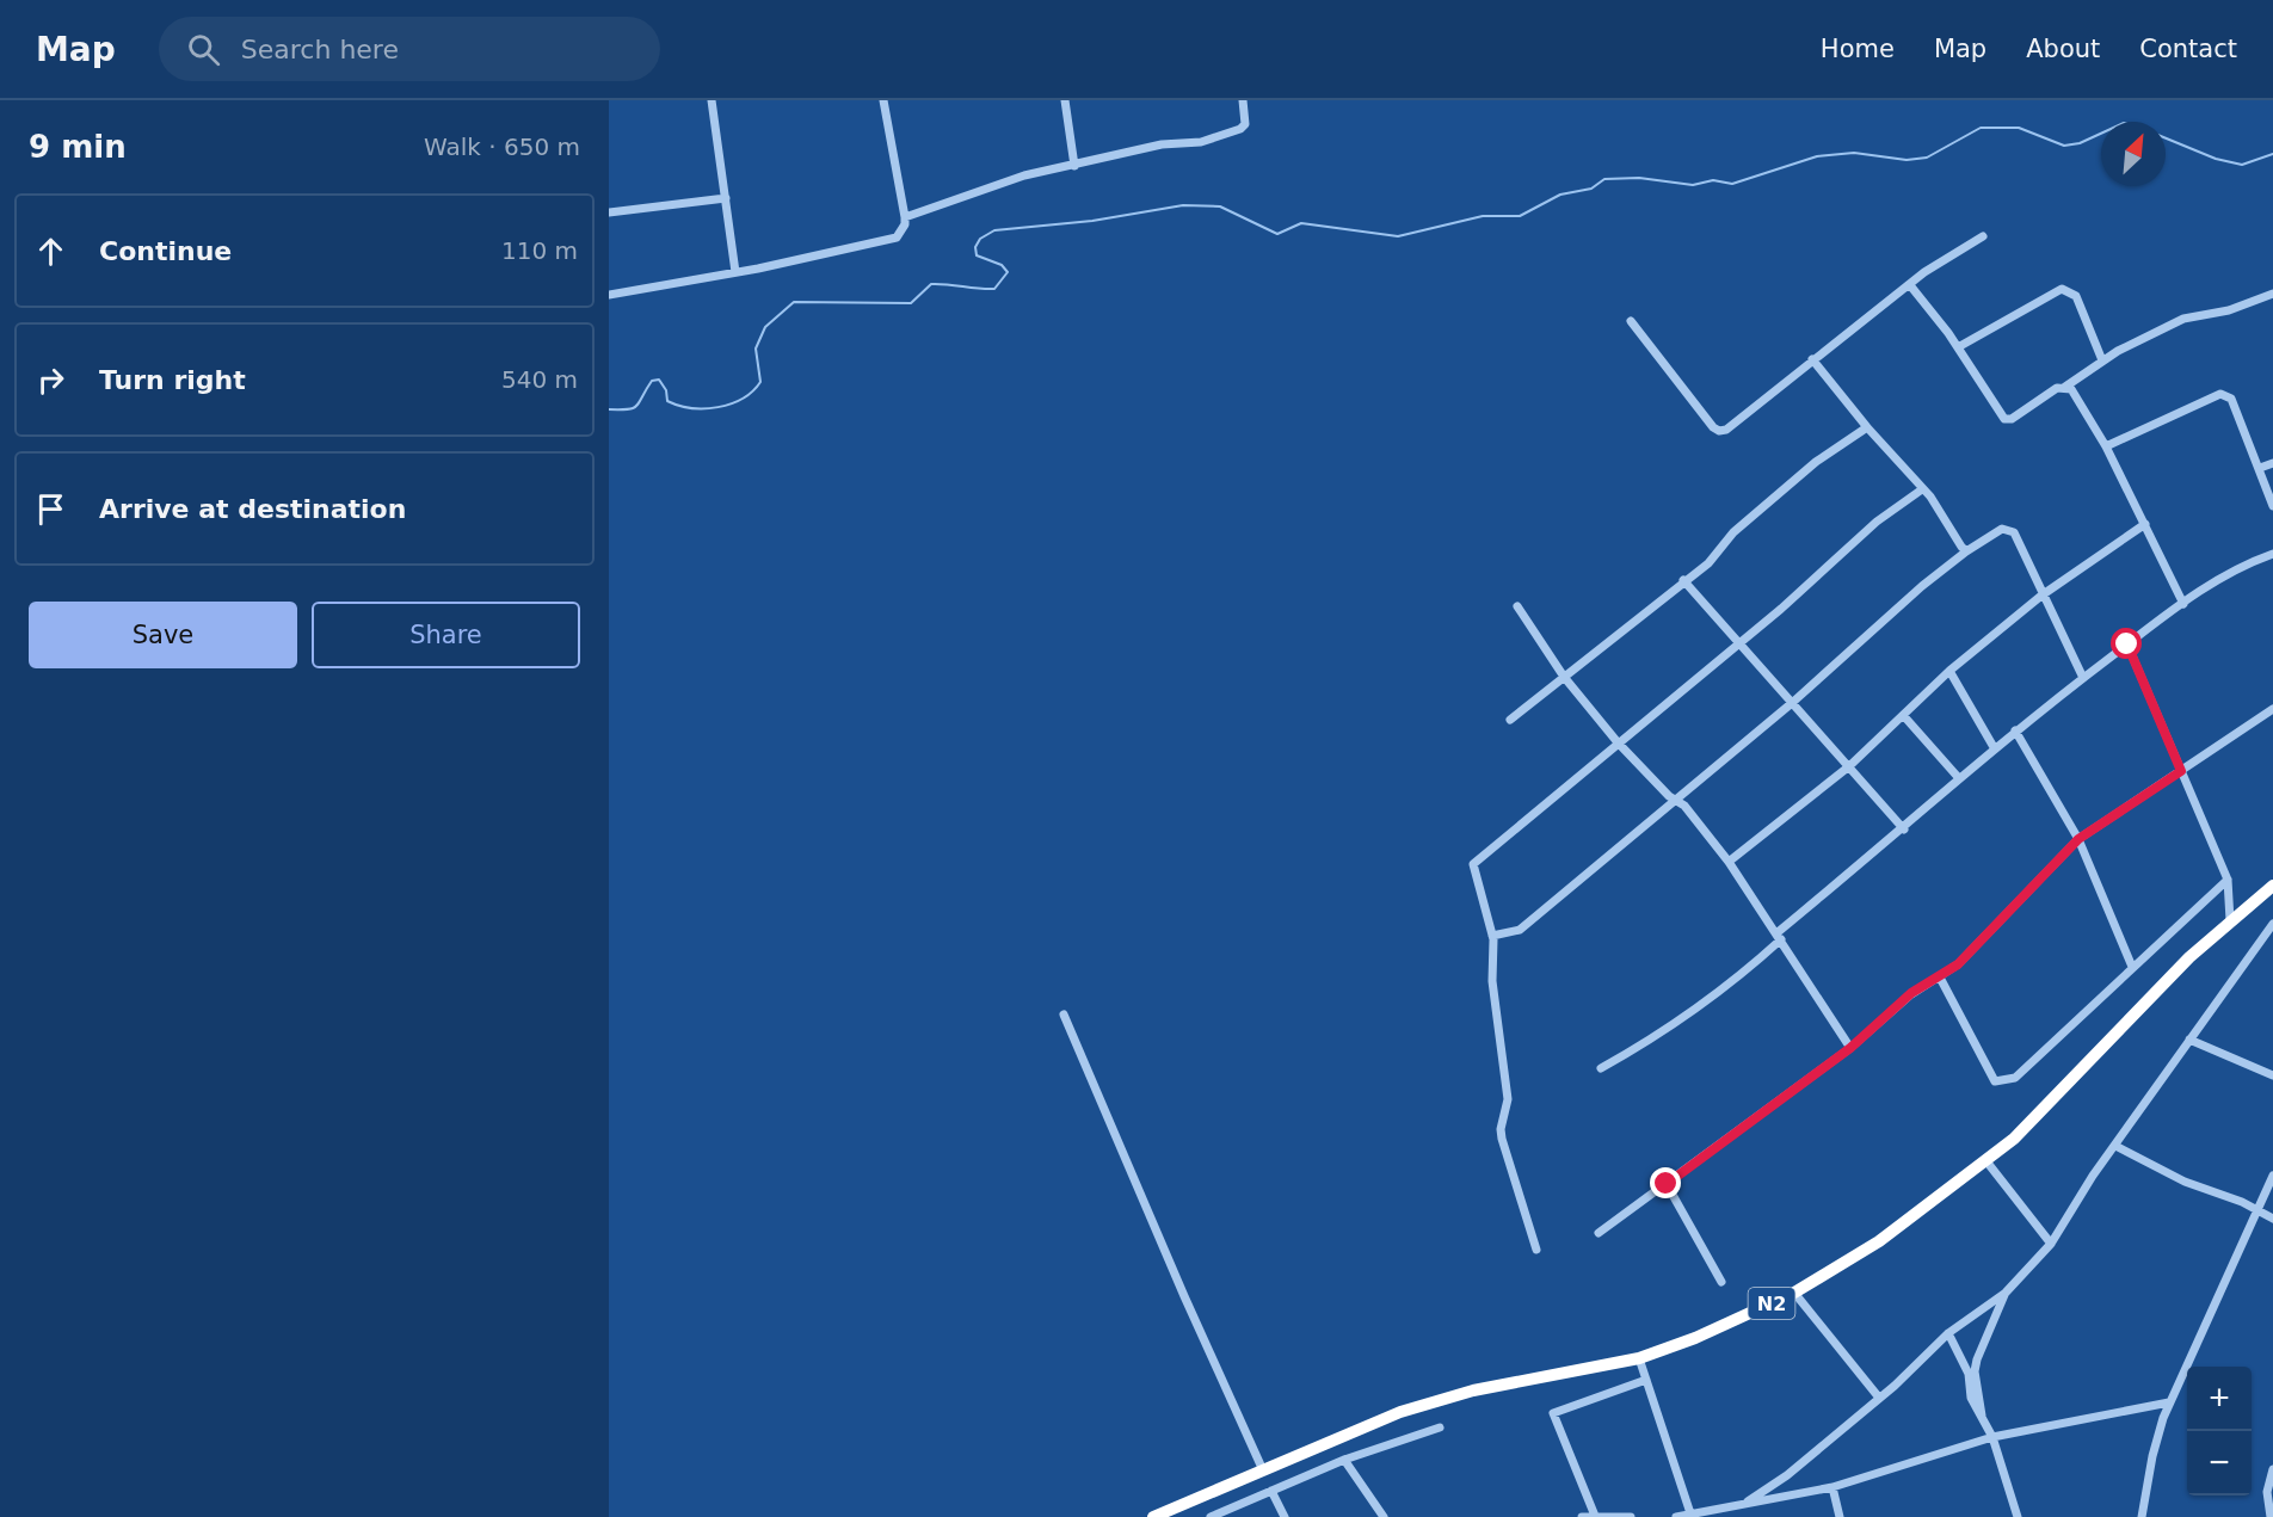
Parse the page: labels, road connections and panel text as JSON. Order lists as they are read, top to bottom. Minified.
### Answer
{"streets":{"highway":["N2"]},"north":"top right","page":{"header":"Map","search":"Search here","nav":["Home","Map","About","Contact"],"heading":["9 min","Walk · 650 m"],"list":[["Continue","110 m"],["Turn right","540 m"],"Arrive at destination"],"buttons":["Save","Share"],"map_buttons":["+","−"]}}
